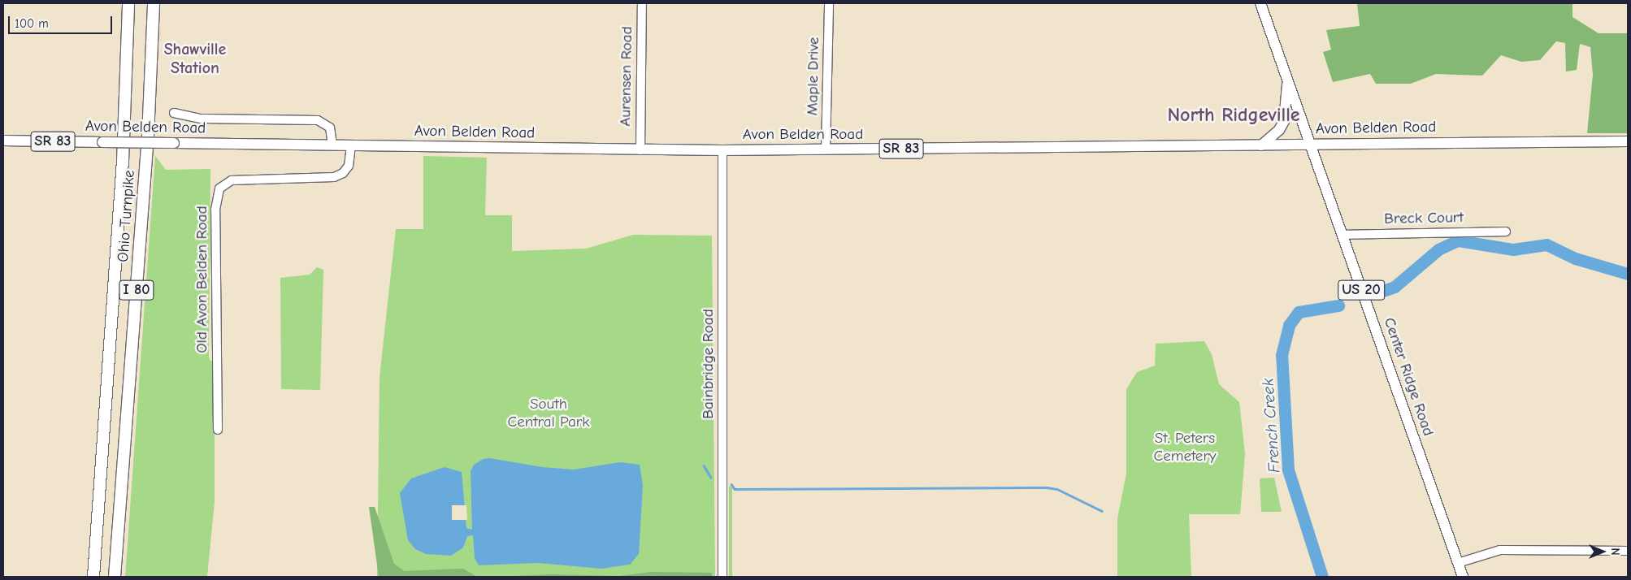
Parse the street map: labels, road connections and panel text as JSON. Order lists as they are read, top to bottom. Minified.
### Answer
{"streets":{"highway":["Ohio Turnpike","I 80"],"main road":["Avon Belden Road","SR 83","US 20","Center Ridge Road"],"street":["Aurensen Road","Maple Drive","Breck Court","Old Avon Belden Road","Bainbridge Road"]},"crossings":[["Aurensen Road","Avon Belden Road"],["Maple Drive","Avon Belden Road"],["Avon Belden Road","Old Avon Belden Road"],["Avon Belden Road","Bainbridge Road"],["Avon Belden Road","Center Ridge Road"],["Breck Court","Center Ridge Road"]],"districts":["Shawville Station","North Ridgeville"],"water":["French Creek"],"parks":["South Central Park","St. Peters Cemetery"],"scale_bar":"100 m","north":"right"}
